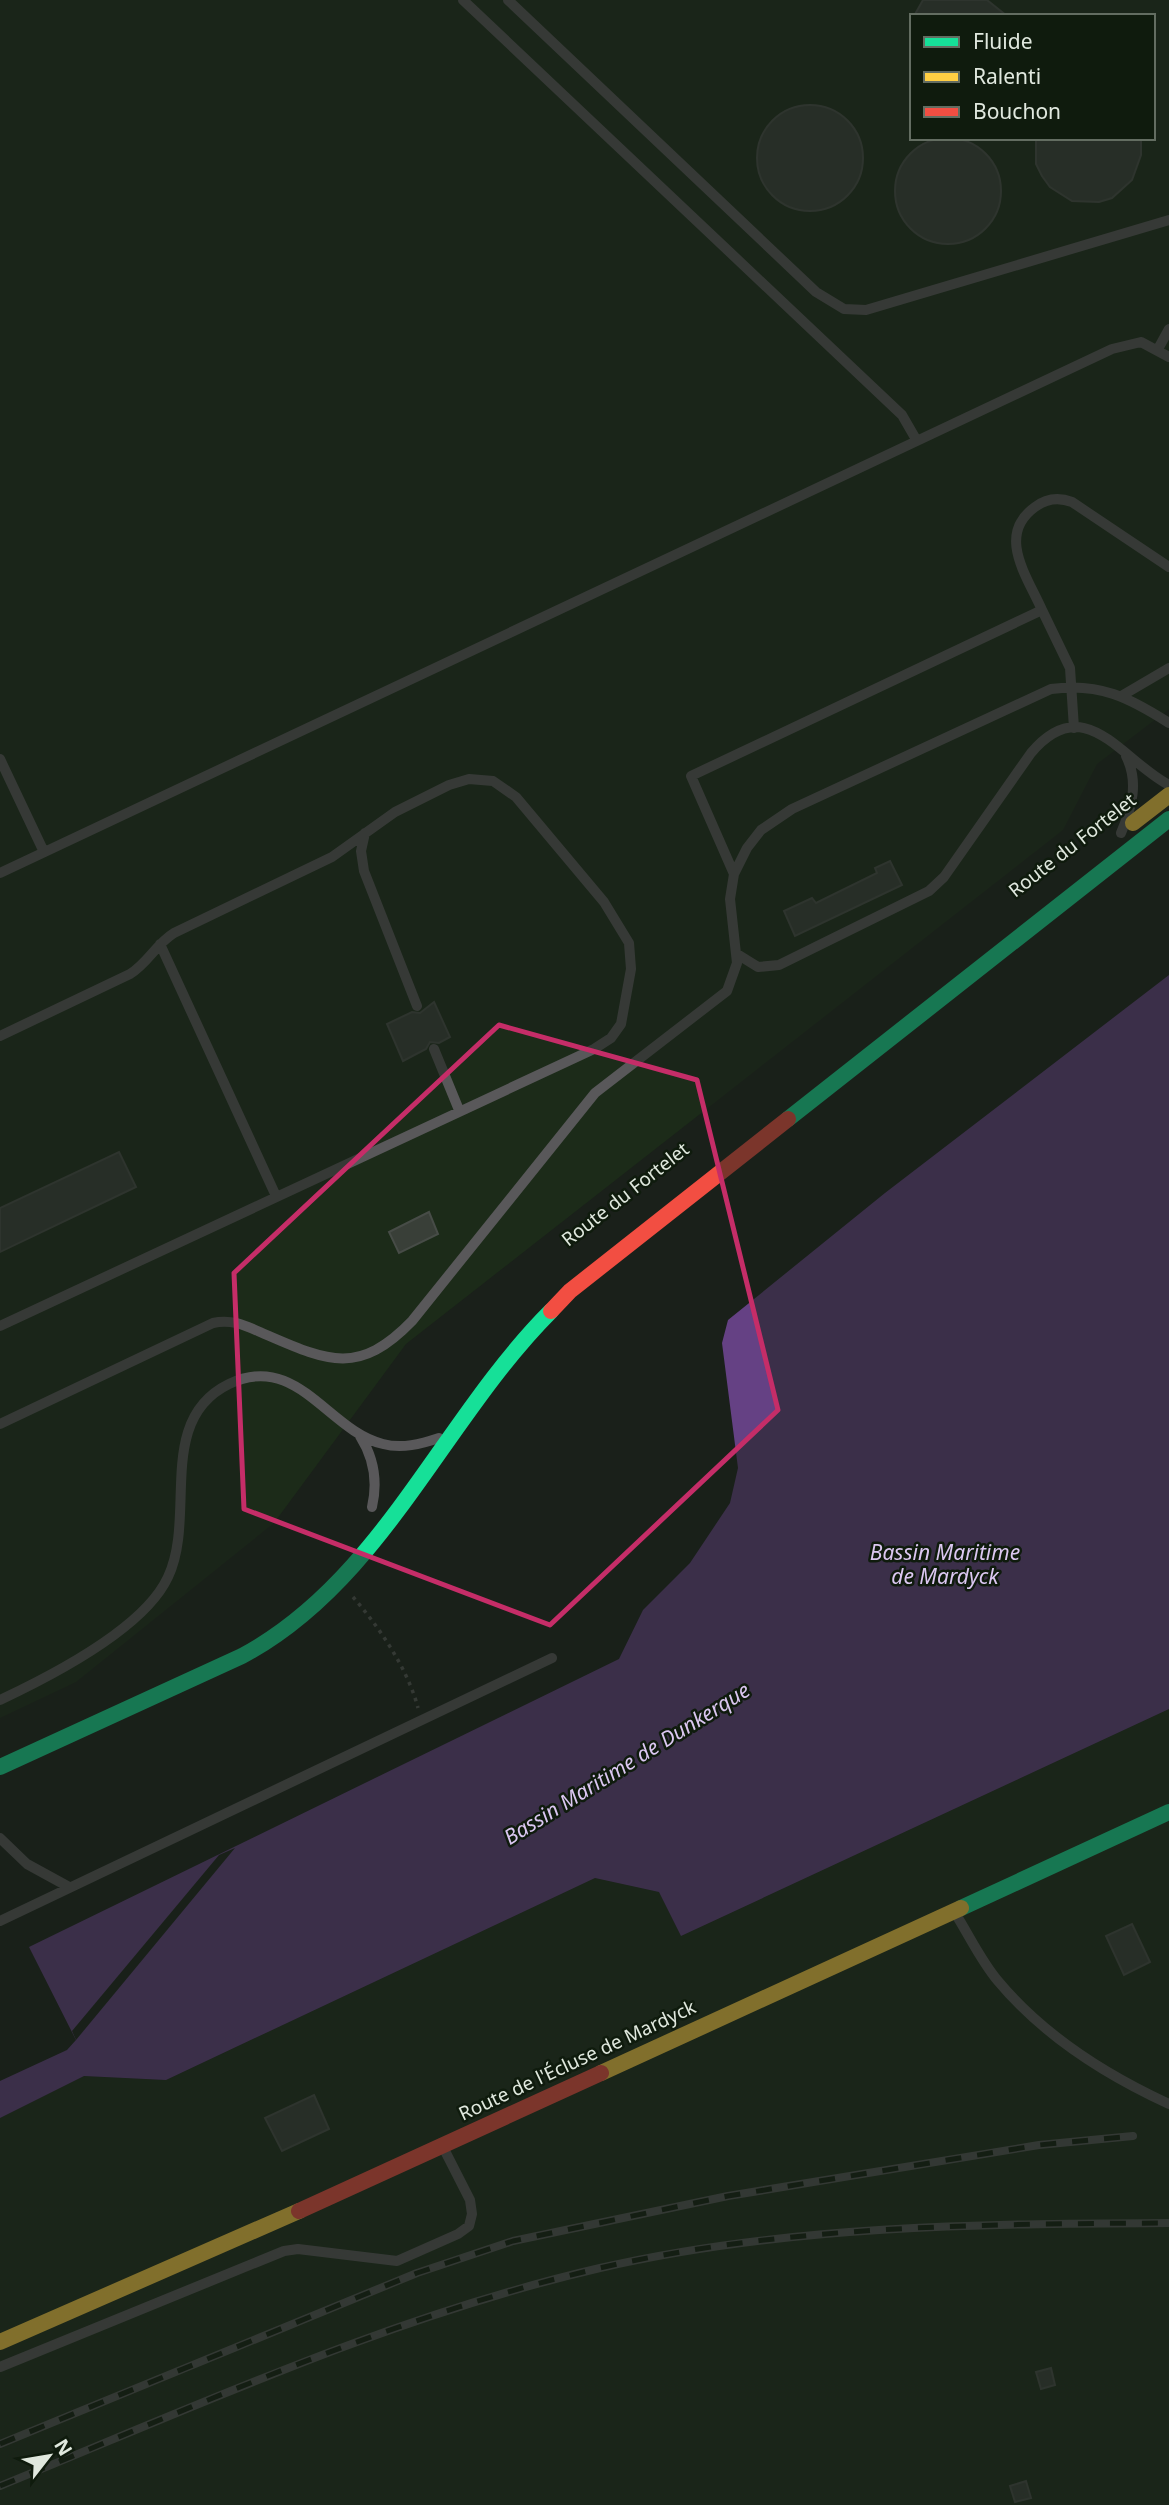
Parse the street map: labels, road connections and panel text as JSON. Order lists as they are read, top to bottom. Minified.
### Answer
{"streets":{"main road":["Route du Fortelet","Route de l'Écluse de Mardyck"]},"water":["Bassin Maritime de Mardyck","Bassin Maritime de Dunkerque"],"legend":["Fluide","Ralenti","Bouchon"],"north":"top right"}
